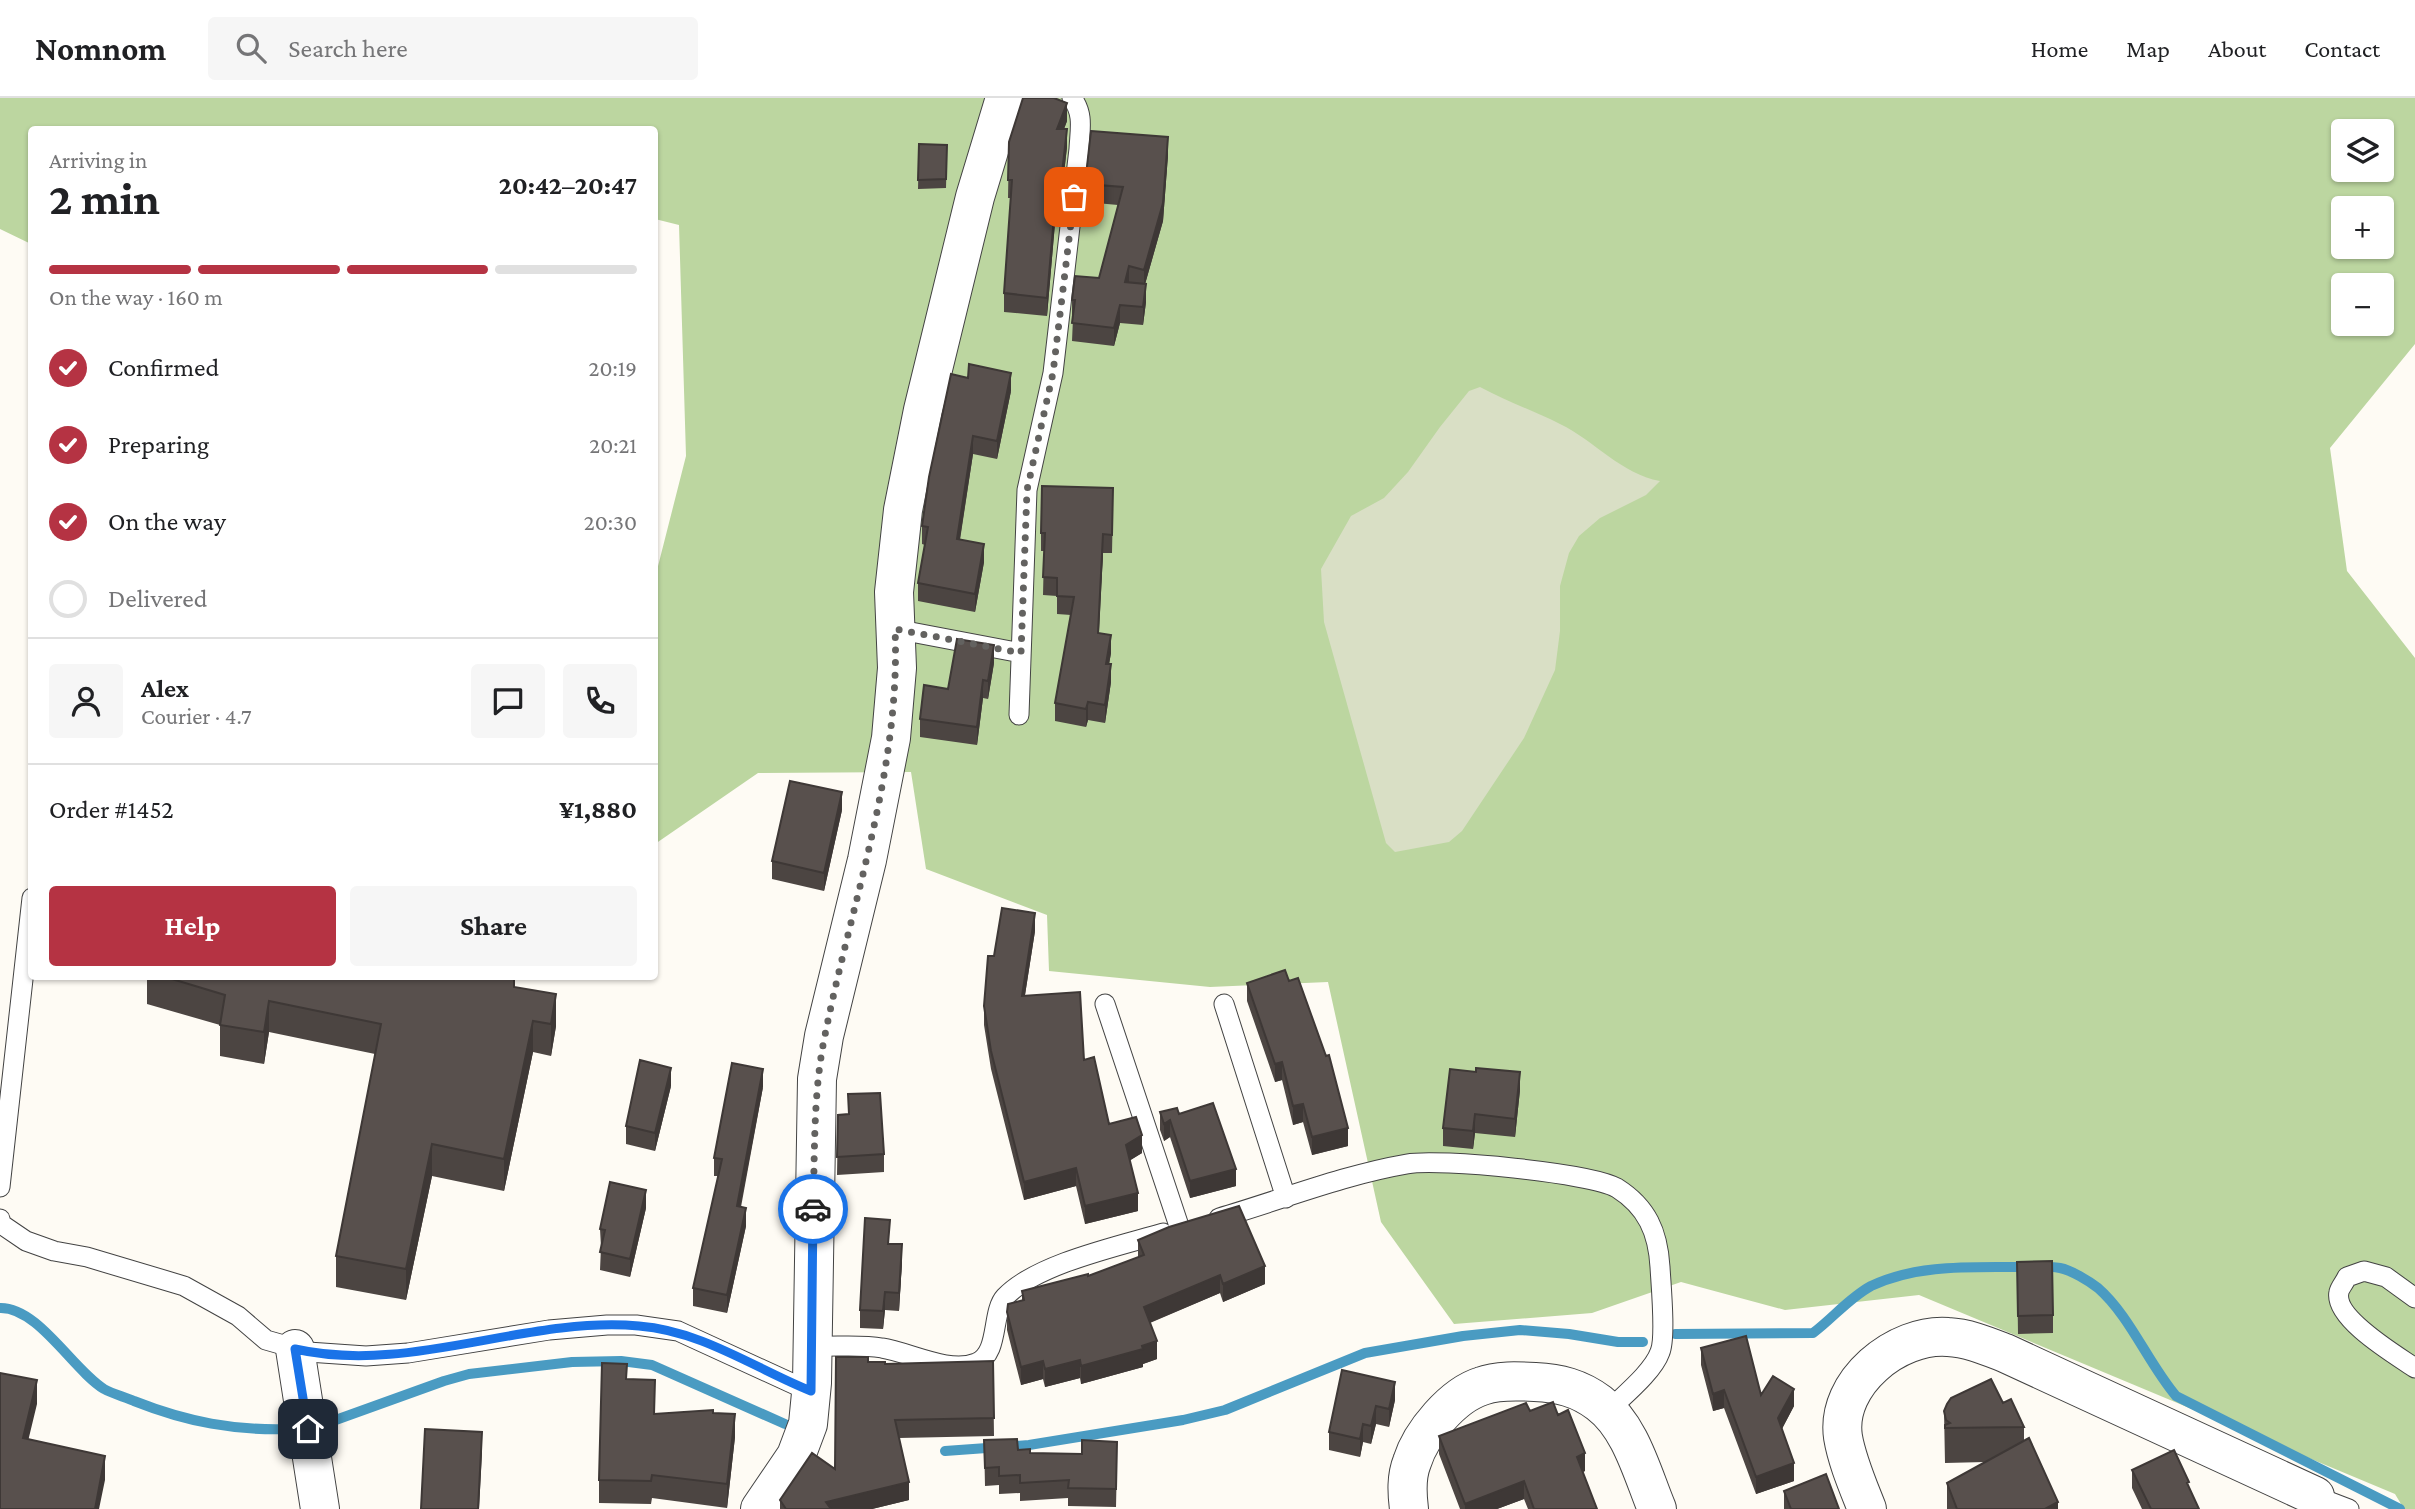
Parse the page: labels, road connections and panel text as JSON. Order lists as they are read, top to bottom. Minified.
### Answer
{"page":{"header":"Nomnom","search":"Search here","nav":["Home","Map","About","Contact"],"map_buttons":["+","−"],"heading":["2 min","Arriving in","20:42–20:47"],"panel":["Alex","Courier · 4.7","Order #1452","¥1,880"],"bar":"On the way · 160 m","list":[["Confirmed","20:19"],["Preparing","20:21"],["On the way","20:30"],"Delivered"],"buttons":["Help","Share"]}}
